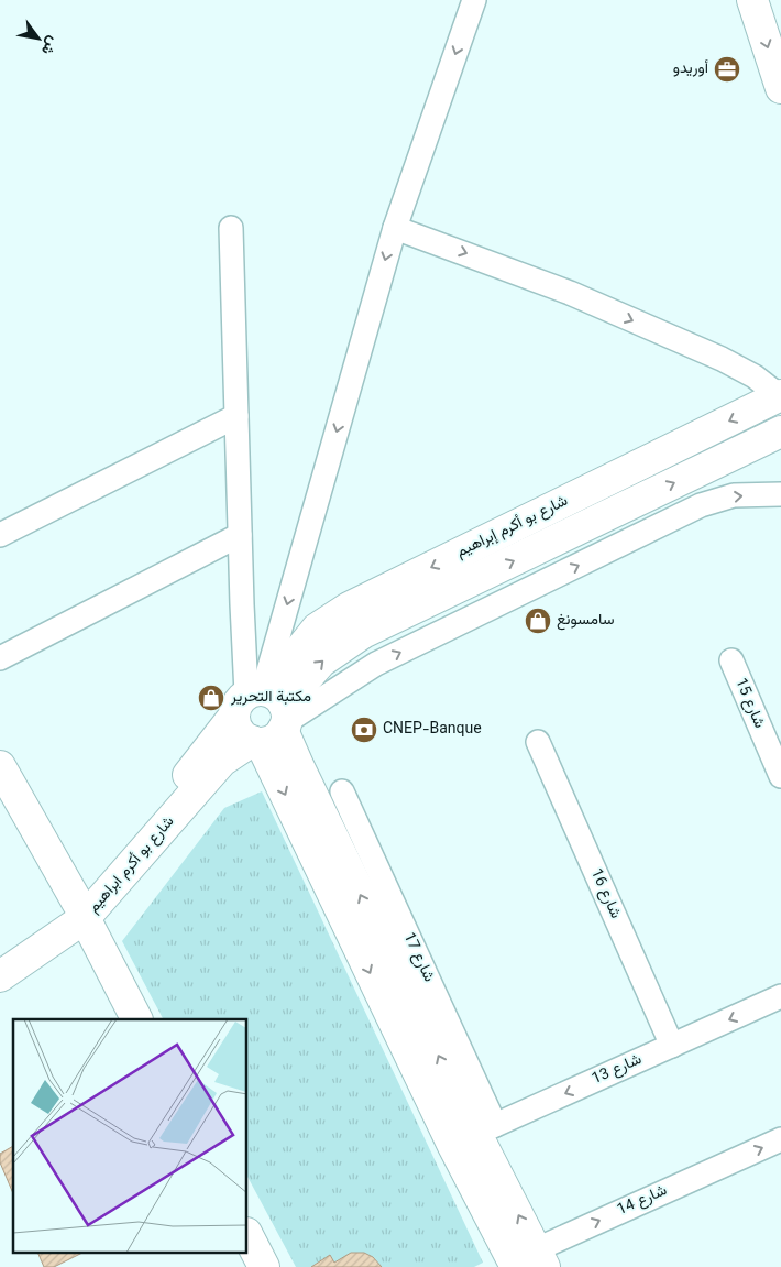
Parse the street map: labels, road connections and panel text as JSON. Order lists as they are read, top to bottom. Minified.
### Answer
{"streets":{"main road":["شارع بو أكرم إبراهيم","شارع بو أكرم ابراهيم"],"street":["شارع 15","شارع 16","شارع 17","شارع 13","شارع 14"]},"crossings":[["شارع بو أكرم إبراهيم","شارع بو أكرم ابراهيم"],["شارع 16","شارع 13"],["شارع 17","شارع 13"]],"one_way":["شارع 13","شارع 14"],"places":{"office":["أوريدو"],"shop":["سامسونغ","مكتبة التحرير"],"bank":["CNEP-Banque"]},"north":"bottom right"}
